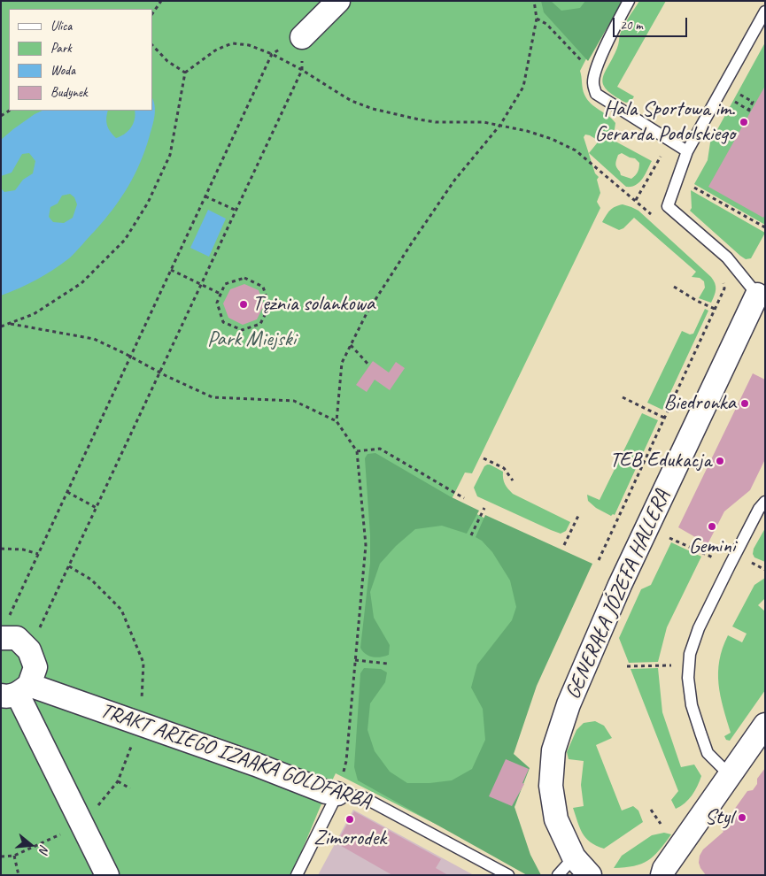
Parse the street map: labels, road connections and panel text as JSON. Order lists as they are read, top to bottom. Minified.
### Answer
{"streets":{"street":["GENERAŁA JÓZEFA HALLERA","TRAKT ARIEGO IZAAKA GOLDFARBA"]},"parks":["Park Miejski"],"places":["Hala Sportowa im. Gerarda Podolskiego","Tężnia solankowa","Biedronka","TEB Edukacja","Gemini","Styl","Zimorodek"],"legend":["Ulica","Park","Woda","Budynek"],"scale_bar":"20 m","north":"right"}
